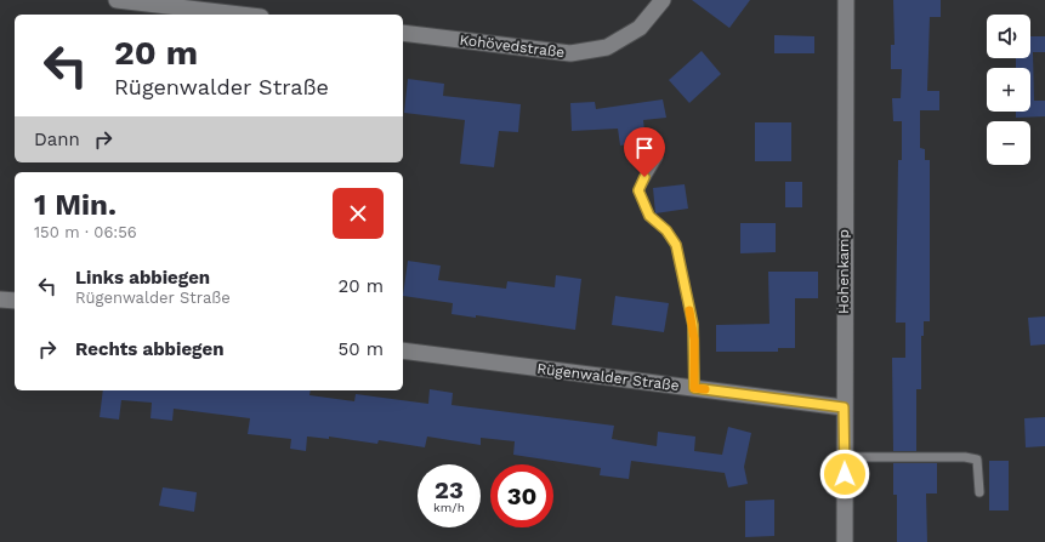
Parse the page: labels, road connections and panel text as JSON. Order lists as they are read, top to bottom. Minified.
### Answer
{"streets":{"street":["Kohövedstraße","Hohenkamp","Rügenwalder Straße"]},"crossings":[["Hohenkamp","Rügenwalder Straße"]],"page":{"map_buttons":["+","−"],"turn":["20 m","Rügenwalder Straße"],"then":"Dann","heading":["1 Min.","150 m · 06:56"],"list":[{"name":"Links abbiegen","note":"Rügenwalder Straße","value":"20 m"},{"name":"Rechts abbiegen","value":"50 m"}],"speed":"23 km/h","limit":"30"}}
